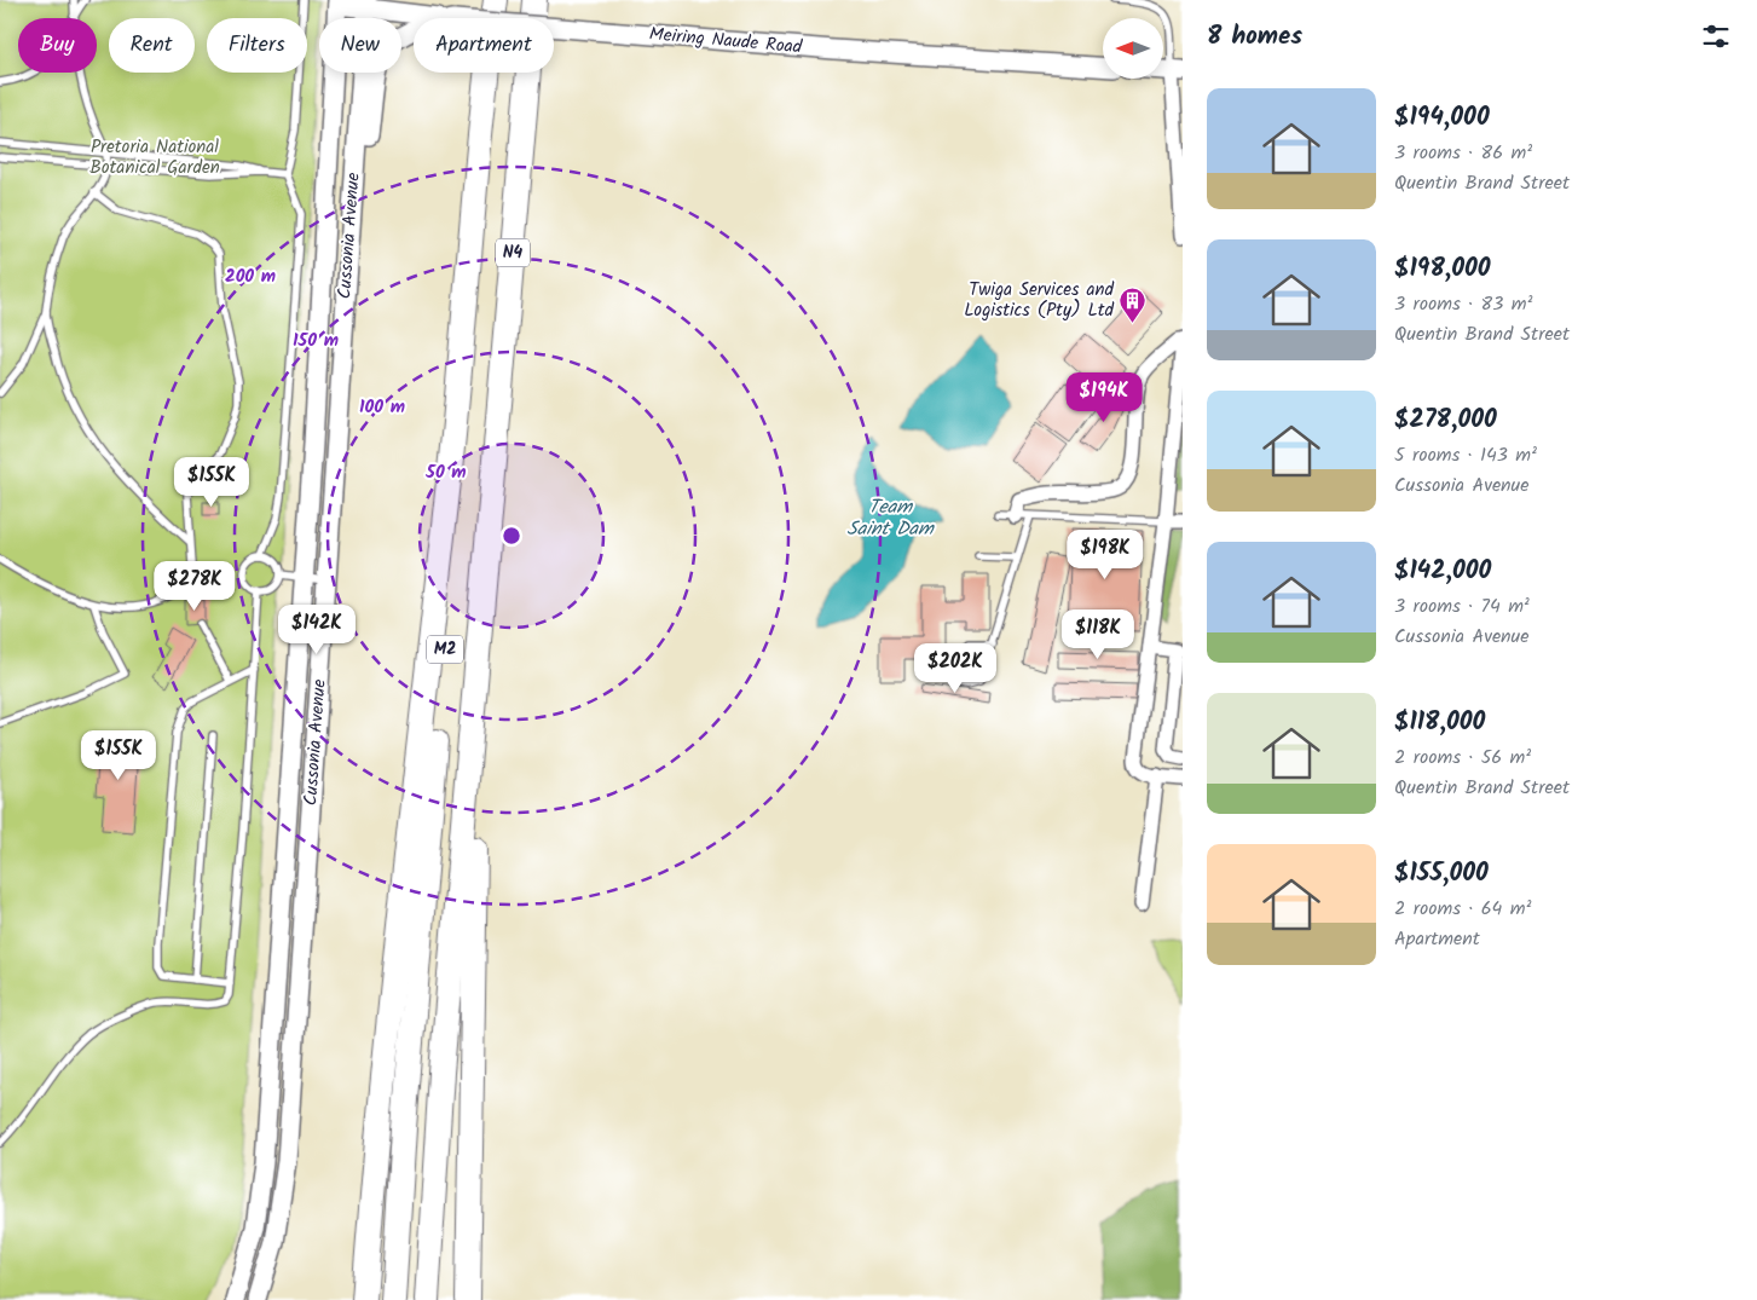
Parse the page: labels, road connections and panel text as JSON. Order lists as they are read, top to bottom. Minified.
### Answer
{"streets":{"highway":["N4","M2"],"main road":["Meiring Naude Road","Cussonia Avenue"]},"crossings":[["Meiring Naude Road","Cussonia Avenue"],["N4","M2"]],"water":["Team Saint Dam"],"parks":["Pretoria National Botanical Garden"],"places":{"building":["Twiga Services and Logistics (Pty) Ltd"]},"north":"left","page":{"heading":"8 homes","chip":["Buy","Rent","Filters","New","Apartment"],"list":[{"name":"$194,000","note":"3 rooms · 86 m² · Quentin Brand Street"},{"name":"$198,000","note":"3 rooms · 83 m² · Quentin Brand Street"},{"name":"$278,000","note":"5 rooms · 143 m² · Cussonia Avenue"},{"name":"$142,000","note":"3 rooms · 74 m² · Cussonia Avenue"},{"name":"$118,000","note":"2 rooms · 56 m² · Quentin Brand Street"},{"name":"$155,000","note":"2 rooms · 64 m² · Apartment"}],"price":["$194K","$155K","$198K","$278K","$142K","$118K","$202K","$155K"]},"rings":["200 m","150 m","100 m","50 m"]}
